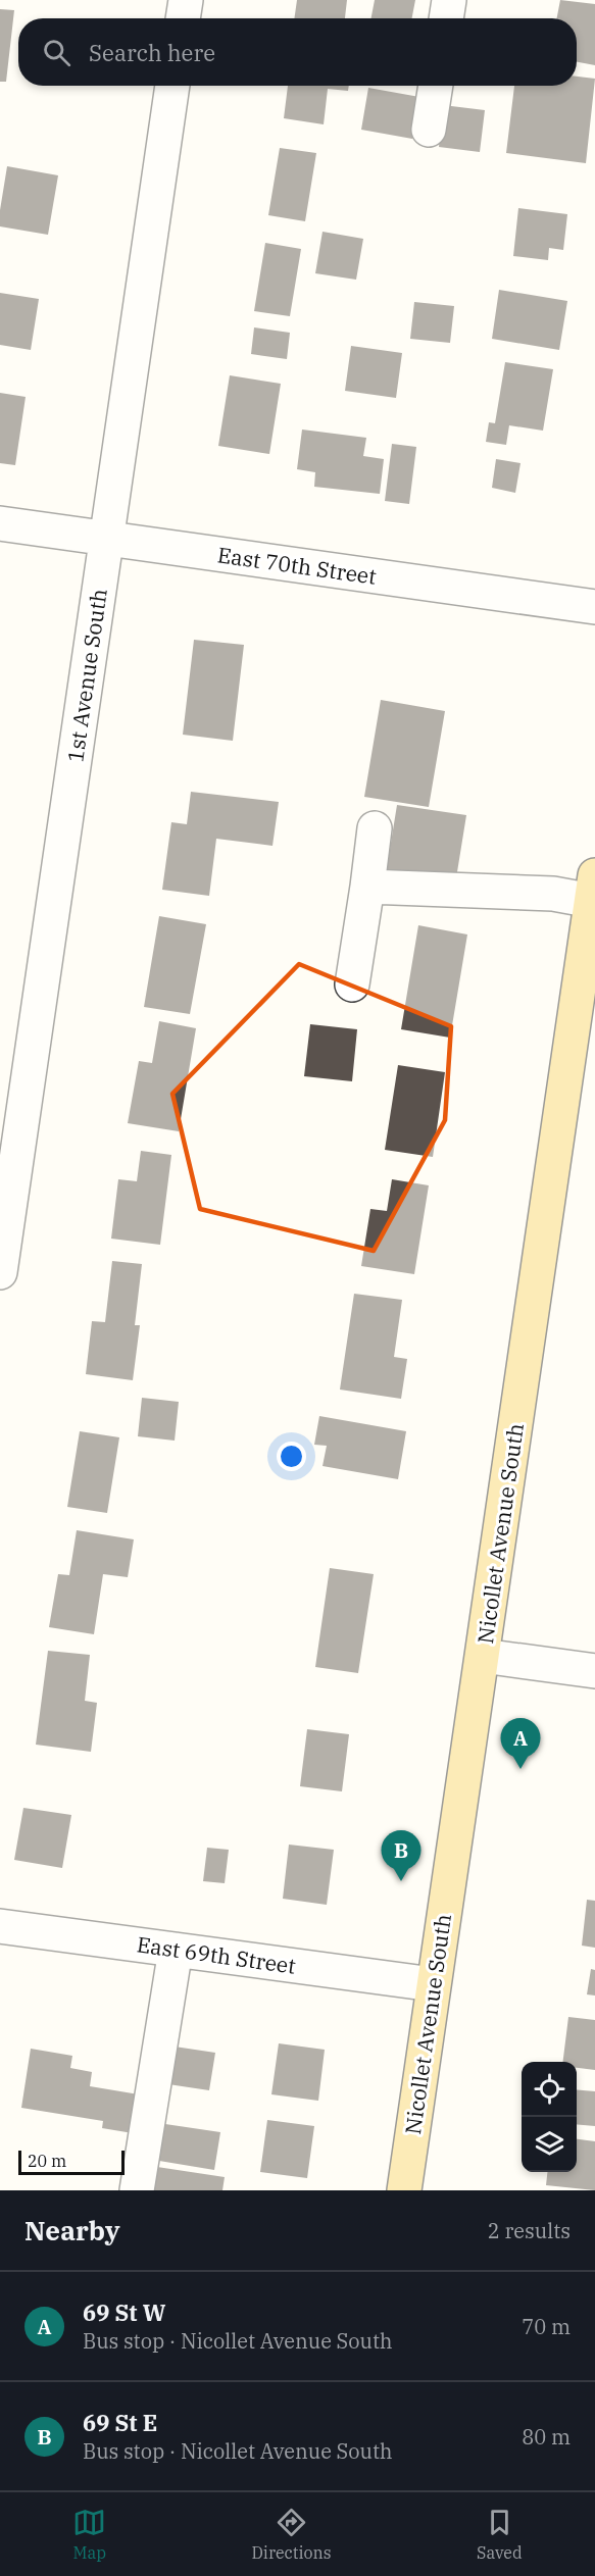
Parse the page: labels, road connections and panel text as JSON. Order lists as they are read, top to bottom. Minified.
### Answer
{"streets":{"main road":["Nicollet Avenue South"],"street":["East 70th Street","1st Avenue South","East 69th Street"]},"crossings":[["East 70th Street","1st Avenue South"],["Nicollet Avenue South","East 69th Street"]],"scale_bar":"20 m","page":{"search":"Search here","pins":["A","B"],"scale":"20 m","heading":["Nearby","2 results"],"list":[{"mark":"A","name":"69 St W","note":"Bus stop · Nicollet Avenue South","value":"70 m"},{"mark":"B","name":"69 St E","note":"Bus stop · Nicollet Avenue South","value":"80 m"}],"nav":["Map","Directions","Saved"]}}
